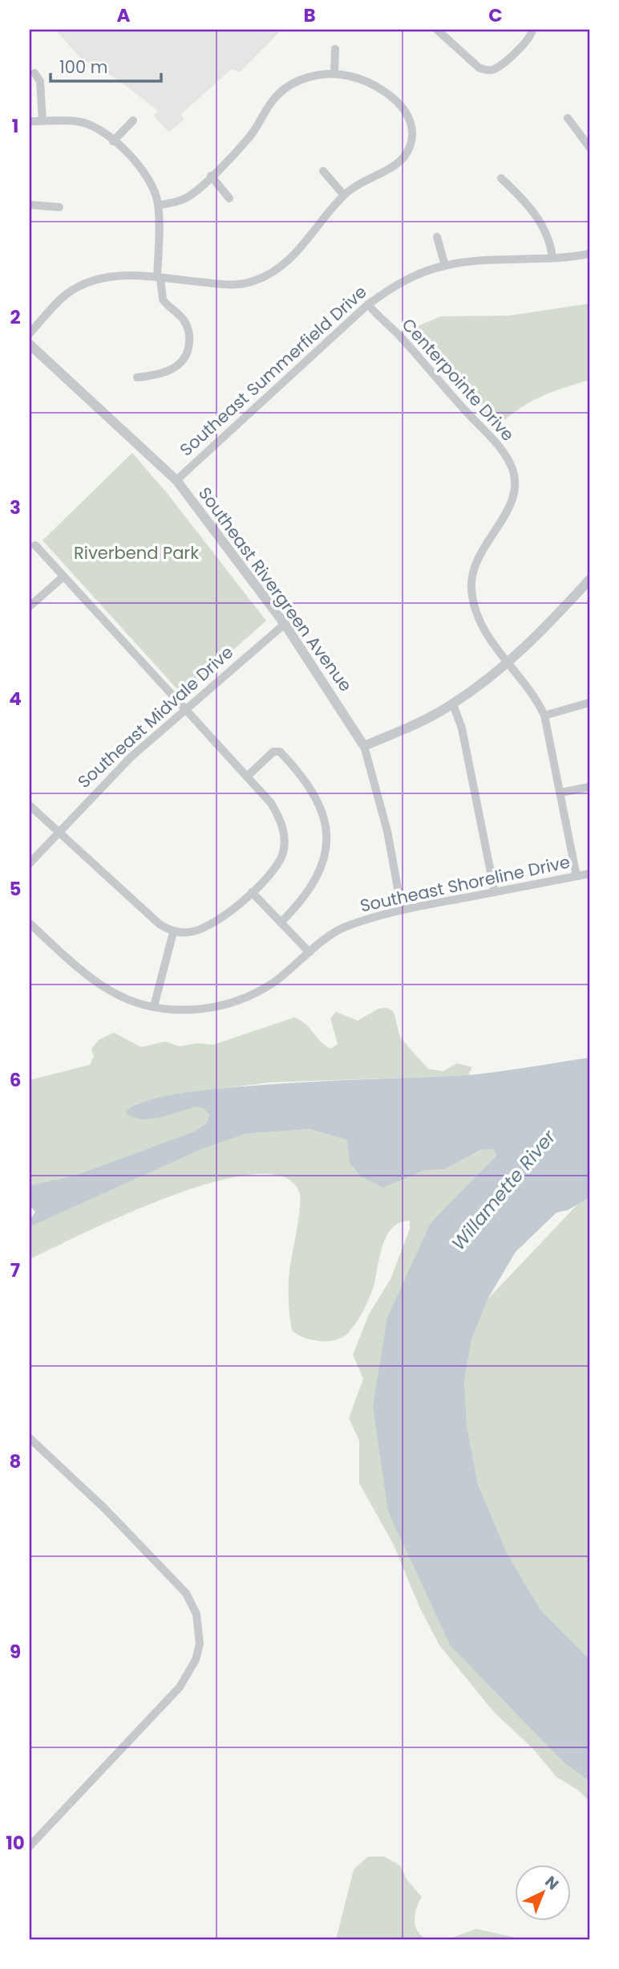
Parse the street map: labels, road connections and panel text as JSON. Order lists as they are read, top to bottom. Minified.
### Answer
{"streets":{"street":["Southeast Summerfield Drive","Centerpointe Drive","Southeast Rivergreen Avenue","Southeast Midvale Drive","Southeast Shoreline Drive"]},"crossings":[["Southeast Summerfield Drive","Centerpointe Drive"],["Southeast Summerfield Drive","Southeast Rivergreen Avenue"],["Centerpointe Drive","Southeast Shoreline Drive"],["Southeast Rivergreen Avenue","Southeast Midvale Drive"],["Southeast Rivergreen Avenue","Southeast Shoreline Drive"]],"water":["Willamette River"],"parks":["Riverbend Park"],"scale_bar":"100 m","north":"top right","grid":{"columns":["A","B","C"],"rows":["1","2","3","4","5","6","7","8","9","10"]}}
